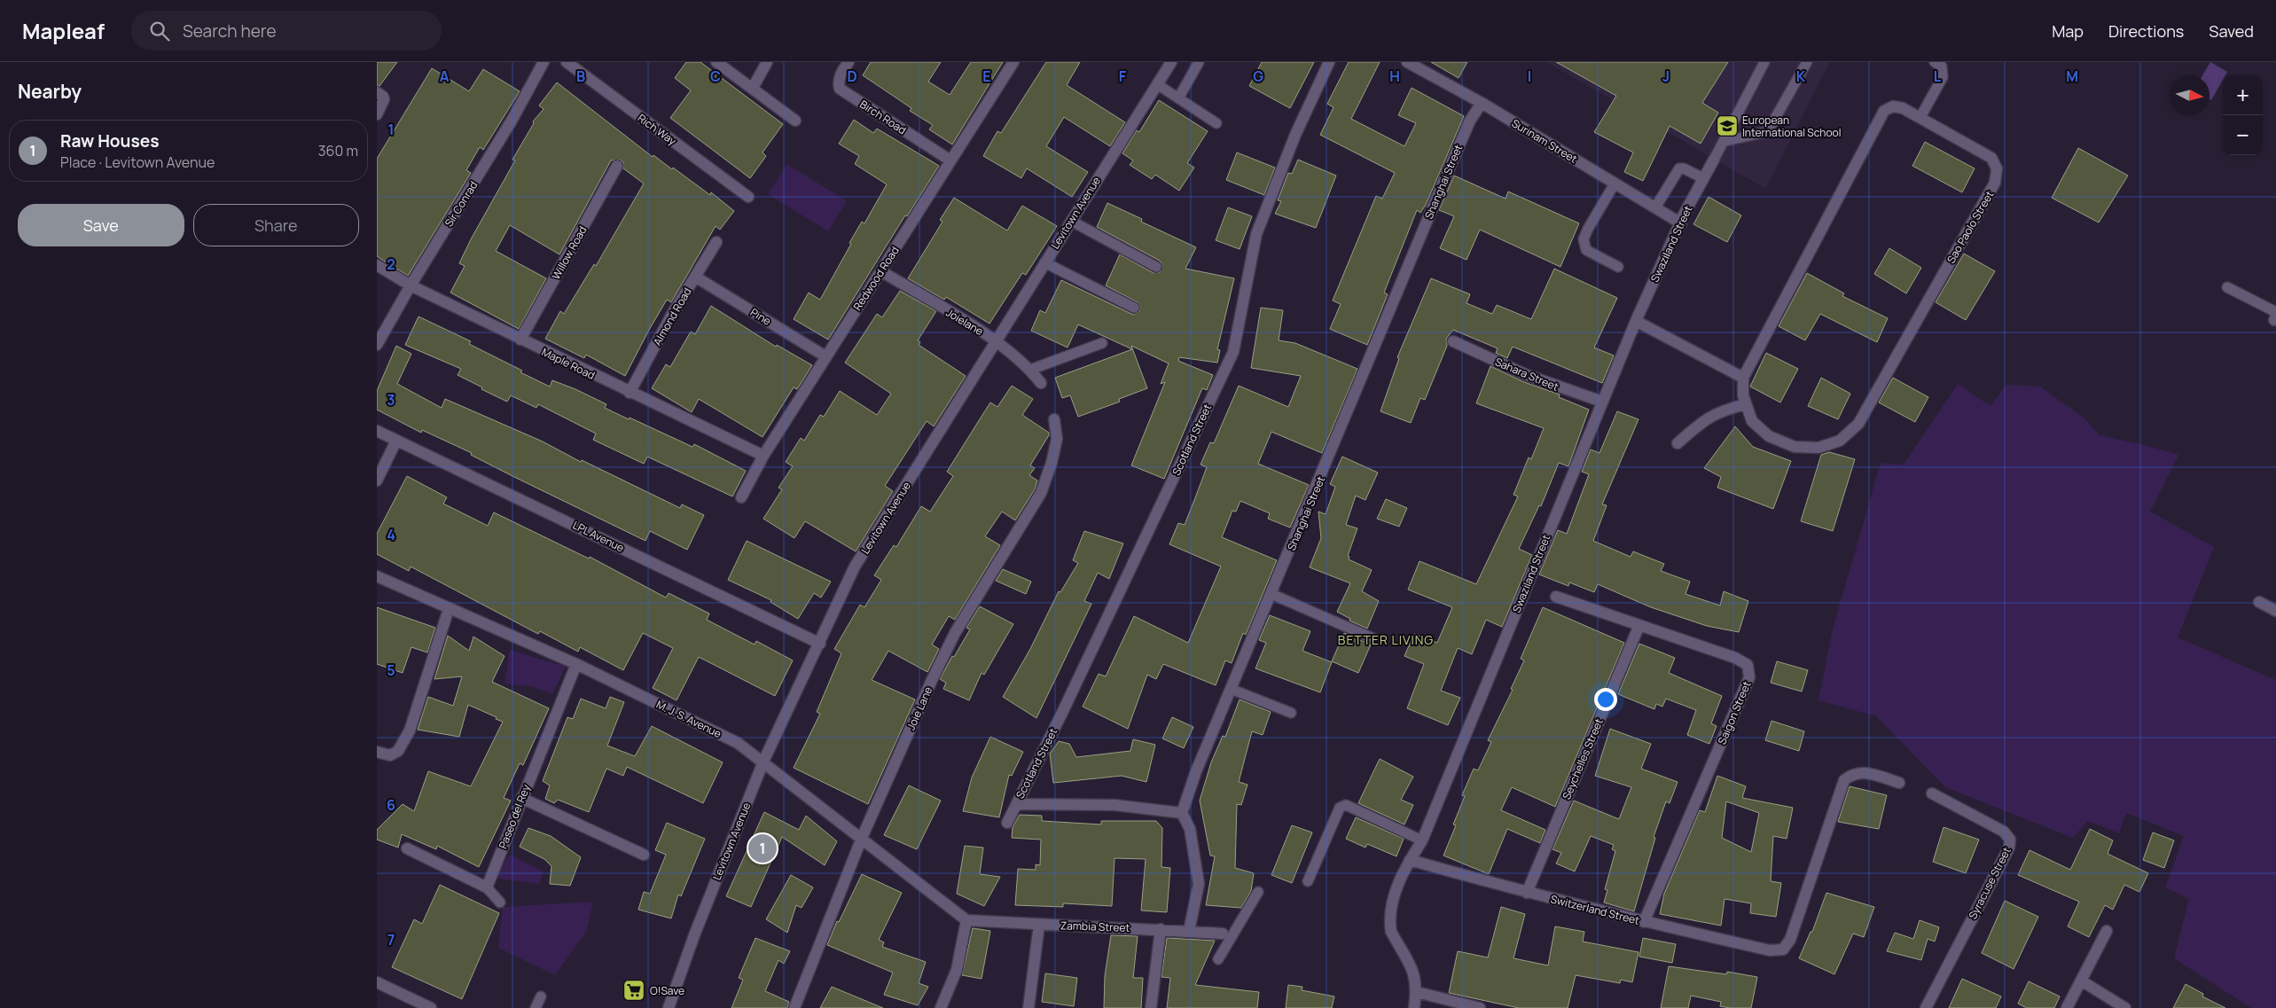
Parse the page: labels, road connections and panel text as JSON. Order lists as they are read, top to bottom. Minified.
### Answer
{"streets":{"street":["Birch Road","Rich Way","Surinam Street","Shanghai Street","Sir Conrad","Levitown Avenue","Sao Paolo Street","Swaziland Street","Willow Road","Redwood Road","Almond Road","Pine","Joielane","Maple Road","Sahara Street","Scotland Street","LPL Avenue","Joie Lane","Saigon Street","M. J. S. Avenue","Seychelles Street","Paseo del Rey","Syracuse Street","Switzerland Street","Zambia Street"]},"crossings":[["Birch Road","Redwood Road"],["Surinam Street","Shanghai Street"],["Surinam Street","Swaziland Street"],["Shanghai Street","Scotland Street"],["Sir Conrad","Maple Road"],["Levitown Avenue","Joielane"],["Levitown Avenue","LPL Avenue"],["Levitown Avenue","M. J. S. Avenue"],["Swaziland Street","Sahara Street"],["Swaziland Street","Switzerland Street"],["Willow Road","Maple Road"],["Redwood Road","Pine"],["Redwood Road","Joielane"],["Redwood Road","Maple Road"],["Almond Road","Pine"],["Almond Road","Maple Road"],["Joie Lane","M. J. S. Avenue"],["Saigon Street","Seychelles Street"],["Saigon Street","Switzerland Street"],["M. J. S. Avenue","Paseo del Rey"],["M. J. S. Avenue","Zambia Street"],["Seychelles Street","Switzerland Street"]],"districts":["BETTER LIVING"],"places":{"school or university":["European International School"],"supermarket":["O!Save"]},"north":"right","page":{"header":"Mapleaf","search":"Search here","nav":["Map","Directions","Saved"],"heading":"Nearby","map_buttons":["+","−"],"list":[{"mark":"1","name":"Raw Houses","note":"Place · Levitown Avenue","value":"360 m"}],"buttons":["Save","Share"],"pins":"1"},"grid":{"columns":["A","B","C","D","E","F","G","H","I","J","K","L","M"],"rows":["1","2","3","4","5","6","7"]}}
